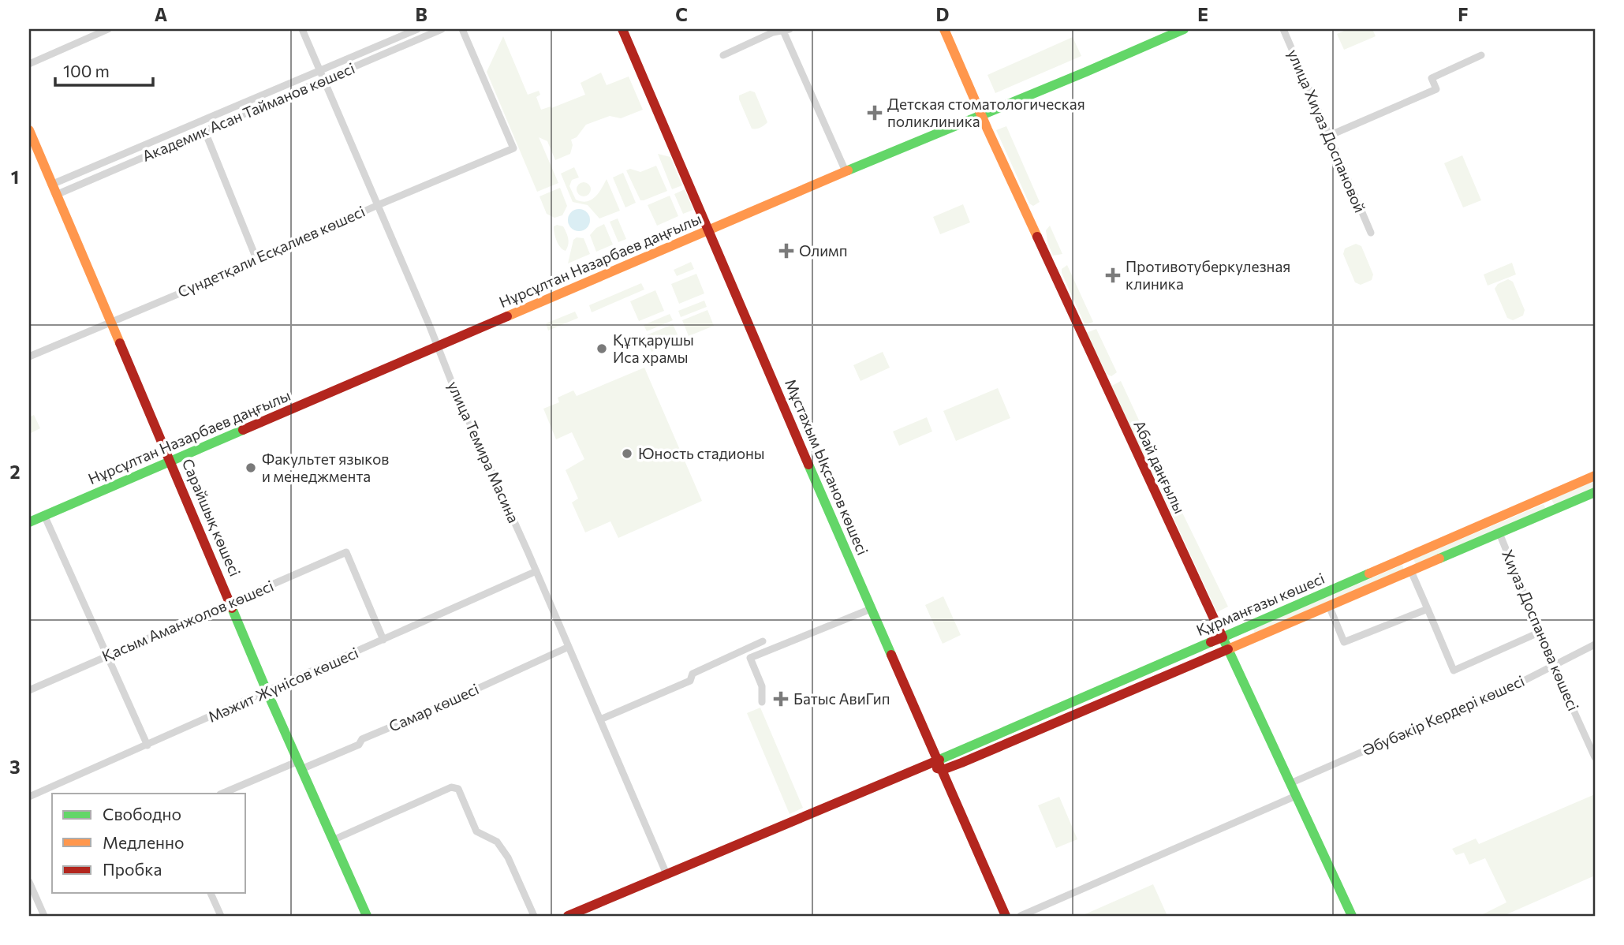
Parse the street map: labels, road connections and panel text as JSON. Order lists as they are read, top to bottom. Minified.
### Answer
{"streets":{"main road":["Нұрсұлтан Назарбаев даңғылы","Мұстахым Ықсанов көшесі","Абай даңғылы","Сарайшық көшесі","Құрманғазы көшесі"],"street":["Академик Асан Тайманов көшесі","улица Хиуаз Доспановой","Сүндетқали Есқалиев көшесі","улица Темира Масина","Қасым Аманжолов көшесі","Хиуаз Доспанова көшесі","Мәжит Жүнісов көшесі","Самар көшесі","Әбубәкір Кердері көшесі"]},"crossings":[["Академик Асан Тайманов көшесі","улица Темира Масина"],["Академик Асан Тайманов көшесі","Сарайшық көшесі"],["Сүндетқали Есқалиев көшесі","улица Темира Масина"],["Сүндетқали Есқалиев көшесі","Сарайшық көшесі"],["Нұрсұлтан Назарбаев даңғылы","улица Темира Масина"],["Нұрсұлтан Назарбаев даңғылы","Мұстахым Ықсанов көшесі"],["Нұрсұлтан Назарбаев даңғылы","Абай даңғылы"],["Нұрсұлтан Назарбаев даңғылы","Сарайшық көшесі"],["улица Темира Масина","Құрманғазы көшесі"],["улица Темира Масина","Мәжит Жүнісов көшесі"],["улица Темира Масина","Самар көшесі"],["Мұстахым Ықсанов көшесі","Құрманғазы көшесі"],["Абай даңғылы","Құрманғазы көшесі"],["Абай даңғылы","Әбубәкір Кердері көшесі"],["Сарайшық көшесі","Қасым Аманжолов көшесі"],["Сарайшық көшесі","Мәжит Жүнісов көшесі"],["Сарайшық көшесі","Самар көшесі"],["Құрманғазы көшесі","Хиуаз Доспанова көшесі"],["Қасым Аманжолов көшесі","Мәжит Жүнісов көшесі"],["Хиуаз Доспанова көшесі","Әбубәкір Кердері көшесі"]],"places":{"health":["Детская стоматологическая поликлиника","Олимп","Противотуберкулезная клиника","Батыс АвиГип"],"other":["Құтқарушы Иса храмы","Юность стадионы","Факультет языков и менеджмента"]},"legend":["Свободно","Медленно","Пробка"],"scale_bar":"100 m","grid":{"columns":["A","B","C","D","E","F"],"rows":["1","2","3"]}}
